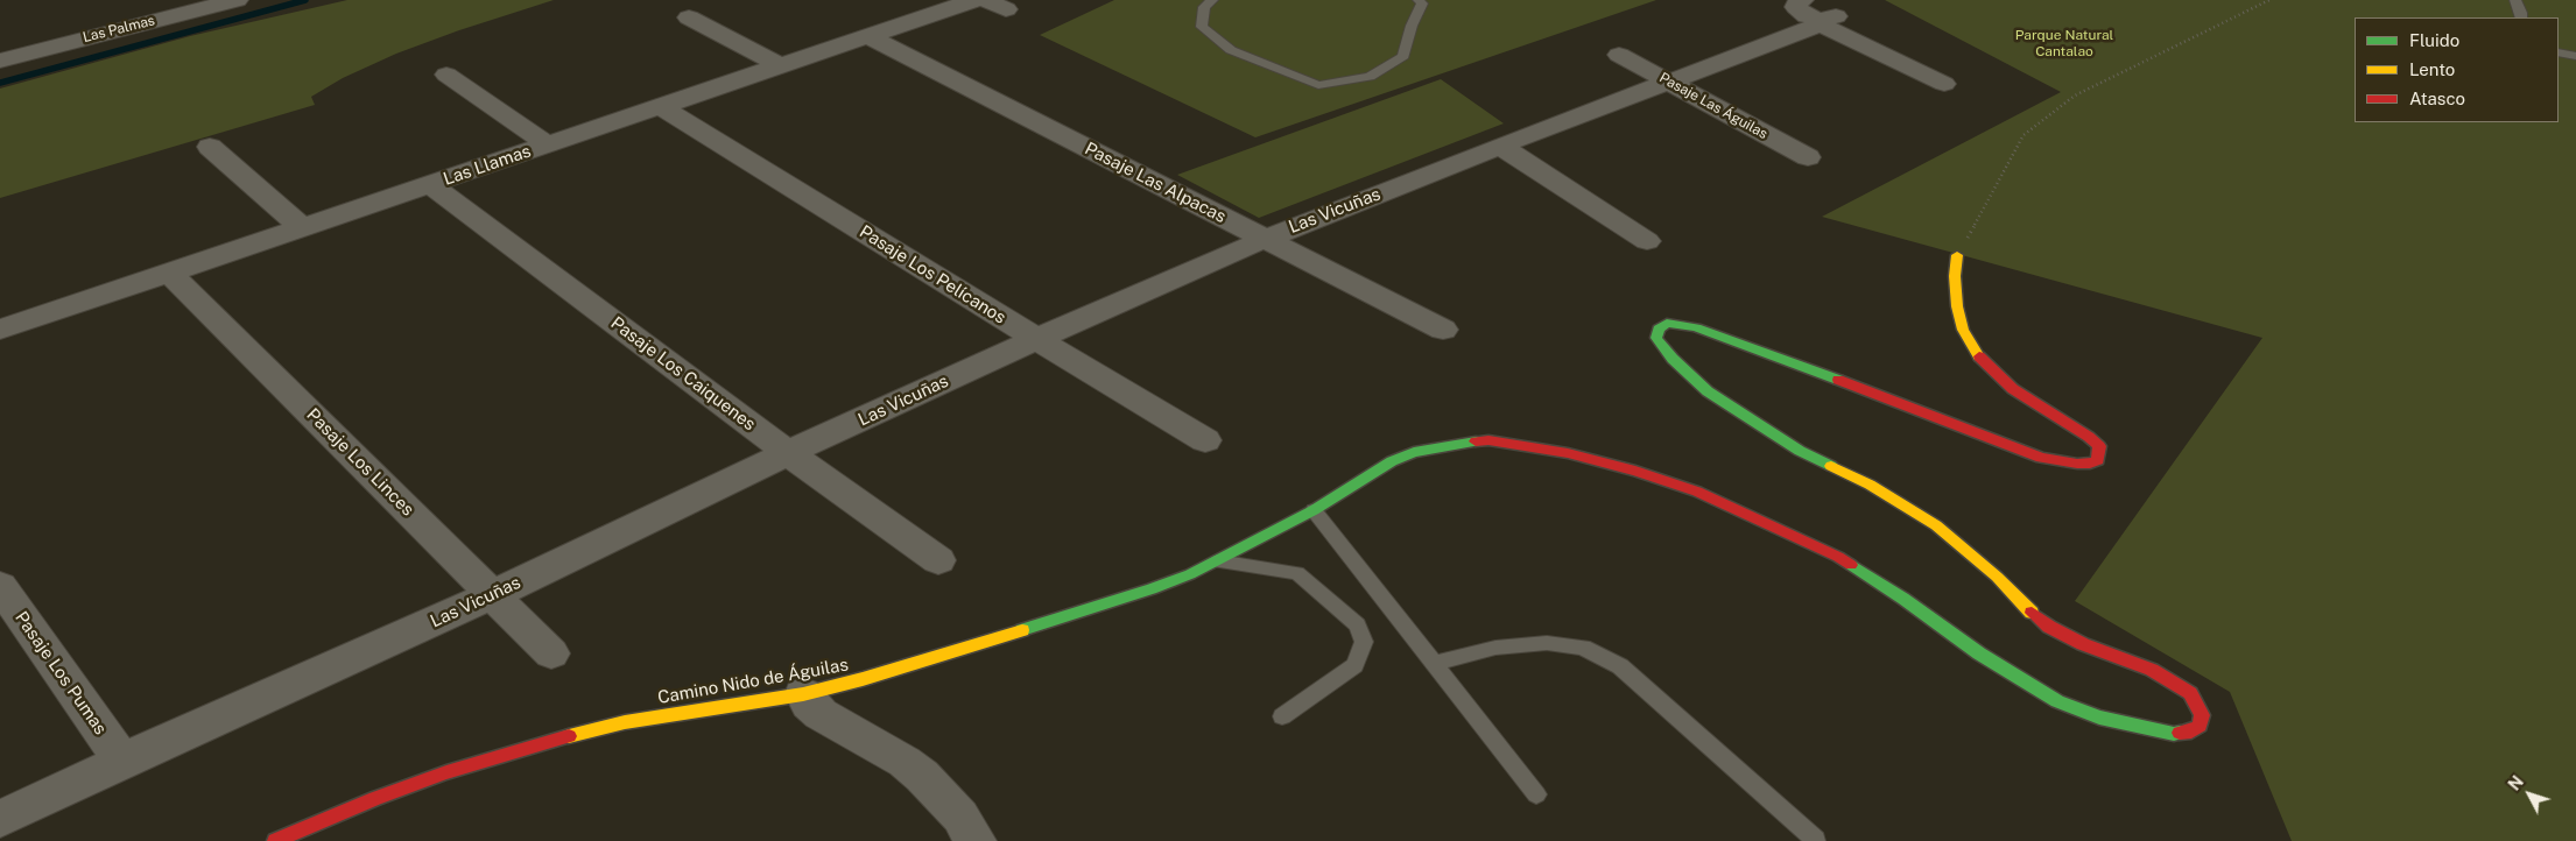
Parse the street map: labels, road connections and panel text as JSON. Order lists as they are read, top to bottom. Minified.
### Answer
{"streets":{"street":["Las Palmas","Pasaje Las Águilas","Las Llamas","Pasaje Las Alpacas","Las Vicuñas","Pasaje Los Pelícanos","Pasaje Los Caiquenes","Pasaje Los Linces","Pasaje Los Pumas","Camino Nido de Águilas"]},"crossings":[["Pasaje Las Águilas","Las Vicuñas"],["Las Llamas","Pasaje Las Alpacas"],["Las Llamas","Pasaje Los Pelícanos"],["Las Llamas","Pasaje Los Caiquenes"],["Las Llamas","Pasaje Los Linces"],["Pasaje Las Alpacas","Las Vicuñas"],["Las Vicuñas","Pasaje Los Pelícanos"],["Las Vicuñas","Pasaje Los Caiquenes"],["Las Vicuñas","Pasaje Los Linces"],["Las Vicuñas","Pasaje Los Pumas"]],"parks":["Parque Natural Cantalao"],"legend":["Fluido","Lento","Atasco"],"north":"top left"}
